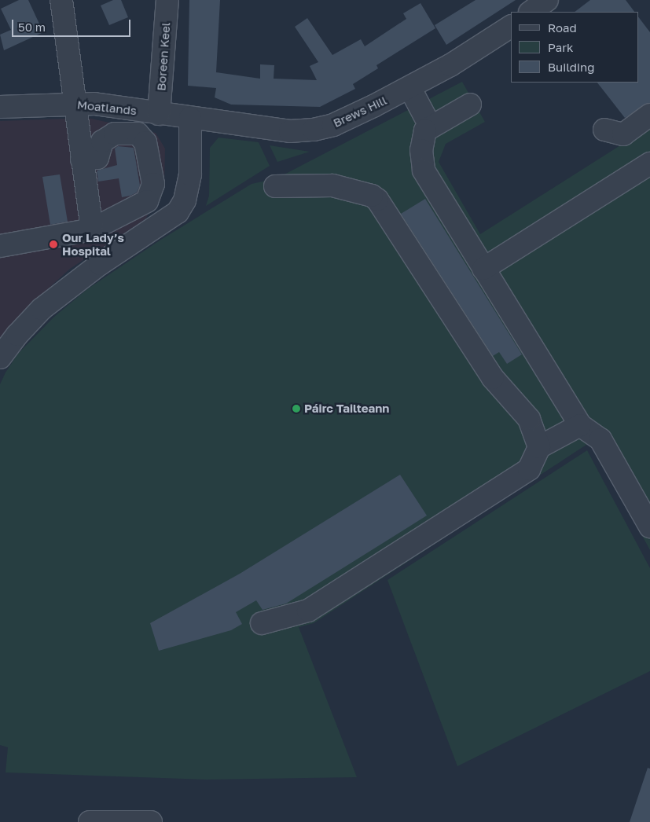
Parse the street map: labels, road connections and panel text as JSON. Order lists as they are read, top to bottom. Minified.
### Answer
{"streets":{"street":["Boreen Keel","Moatlands","Brews Hill"]},"crossings":[["Boreen Keel","Moatlands"],["Moatlands","Brews Hill"]],"places":["Our Lady’s Hospital","Páirc Tailteann"],"legend":["Road","Park","Building"],"scale_bar":"50 m"}
